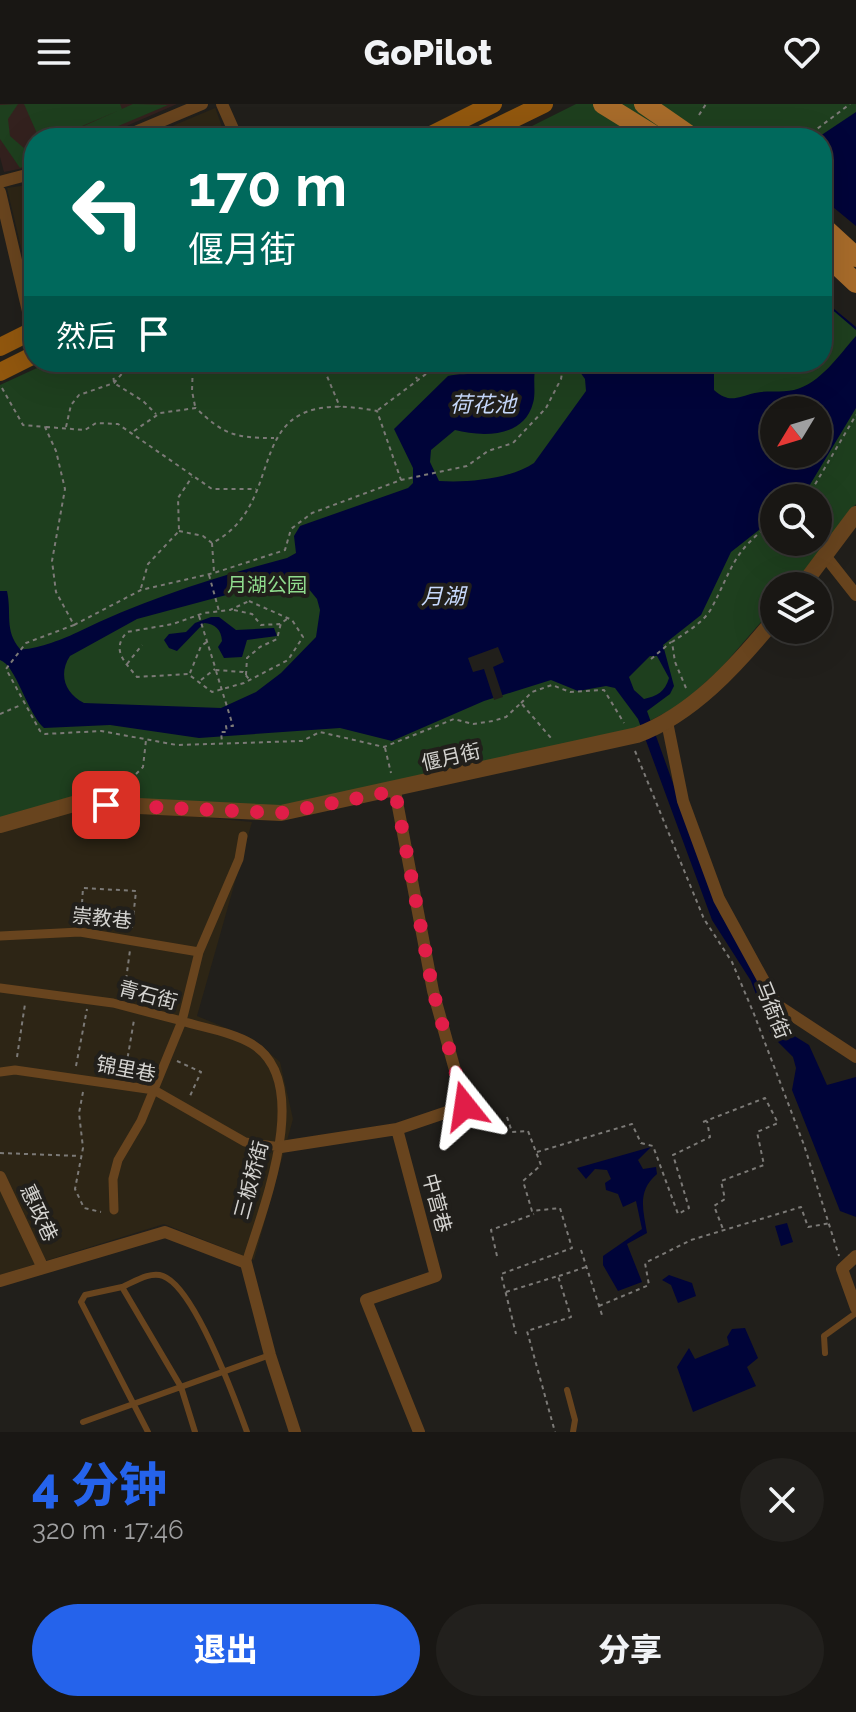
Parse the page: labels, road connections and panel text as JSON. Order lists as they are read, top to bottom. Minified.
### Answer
{"streets":{"street":["偃月街","崇教巷","青石街","锦里巷","三板桥街","中营巷","惠政巷"],"path":["马衙街"]},"crossings":[["偃月街","马衙街"],["青石街","锦里巷"],["青石街","三板桥街"],["锦里巷","三板桥街"]],"water":["荷花池","月湖"],"parks":["月湖公园"],"north":"bottom left","page":{"header":"GoPilot","turn":["170 m","偃月街"],"then":"然后","heading":["4 分钟","320 m · 17:46"],"buttons":["退出","分享"]}}
